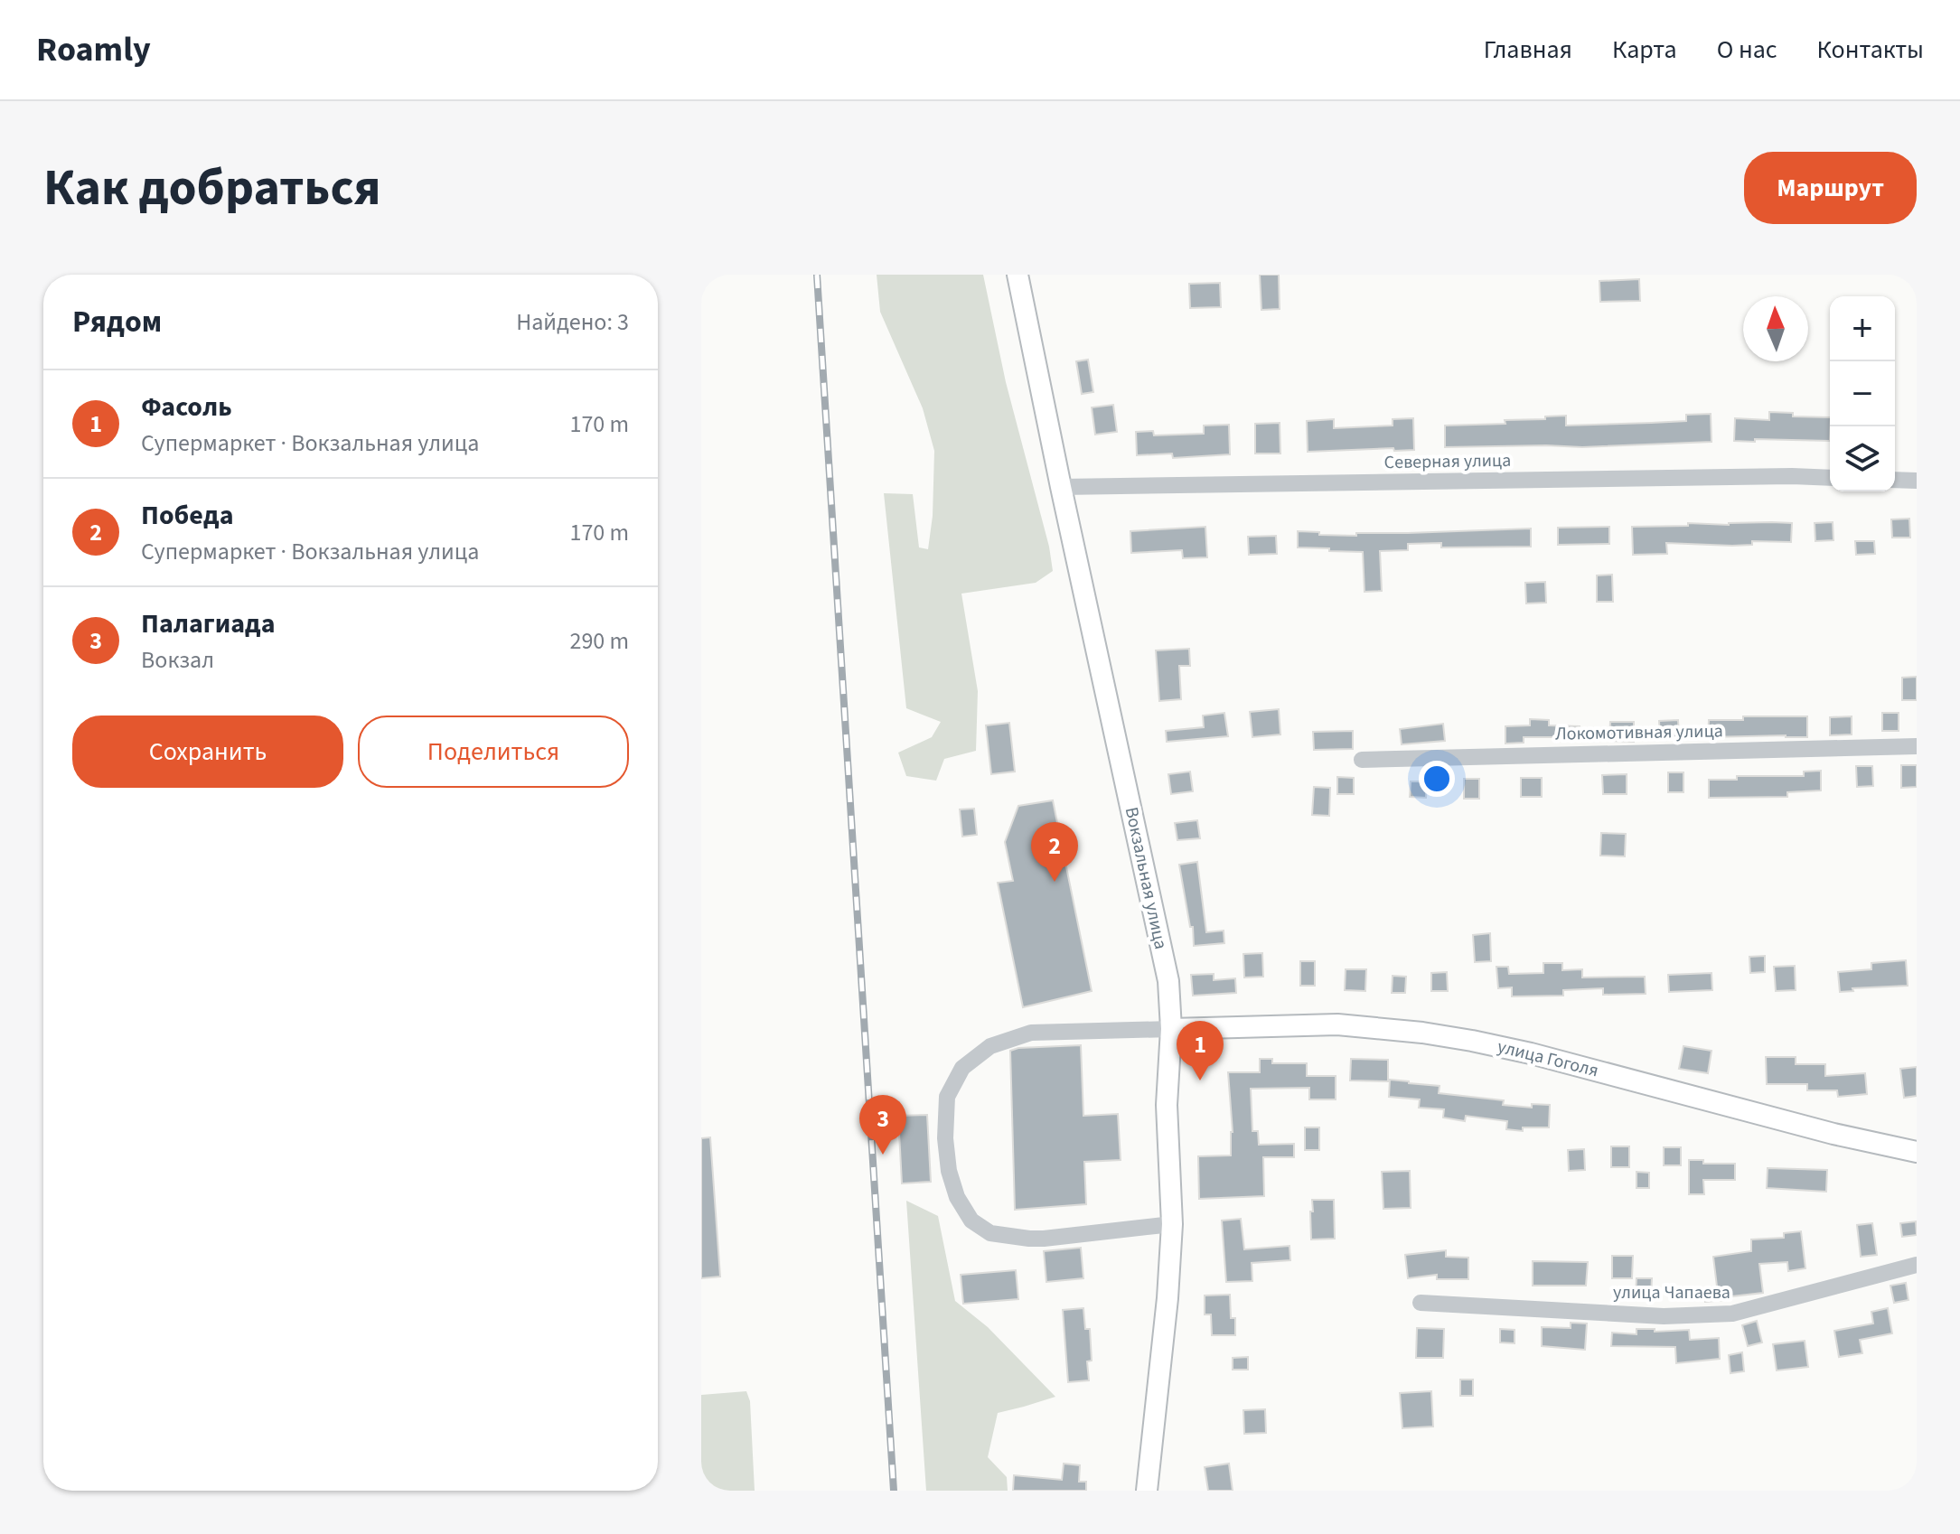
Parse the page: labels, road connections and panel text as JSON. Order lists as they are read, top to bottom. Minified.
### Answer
{"streets":{"main road":["Вокзальная улица","улица Гоголя"],"street":["Северная улица","Локомотивная улица","улица Чапаева"]},"crossings":[["Северная улица","Вокзальная улица"],["Вокзальная улица","улица Гоголя"]],"north":"top","page":{"header":"Roamly","nav":["Главная","Карта","О нас","Контакты"],"buttons":["Маршрут",["Сохранить","Поделиться"]],"title":"Как добраться","heading":["Рядом","Найдено: 3"],"map_buttons":["+","−"],"list":[{"mark":"1","name":"Фасоль","note":"Супермаркет · Вокзальная улица","value":"170 m"},{"mark":"2","name":"Победа","note":"Супермаркет · Вокзальная улица","value":"170 m"},{"mark":"3","name":"Палагиада","note":"Вокзал","value":"290 m"}],"pins":["2","1","3"]}}
